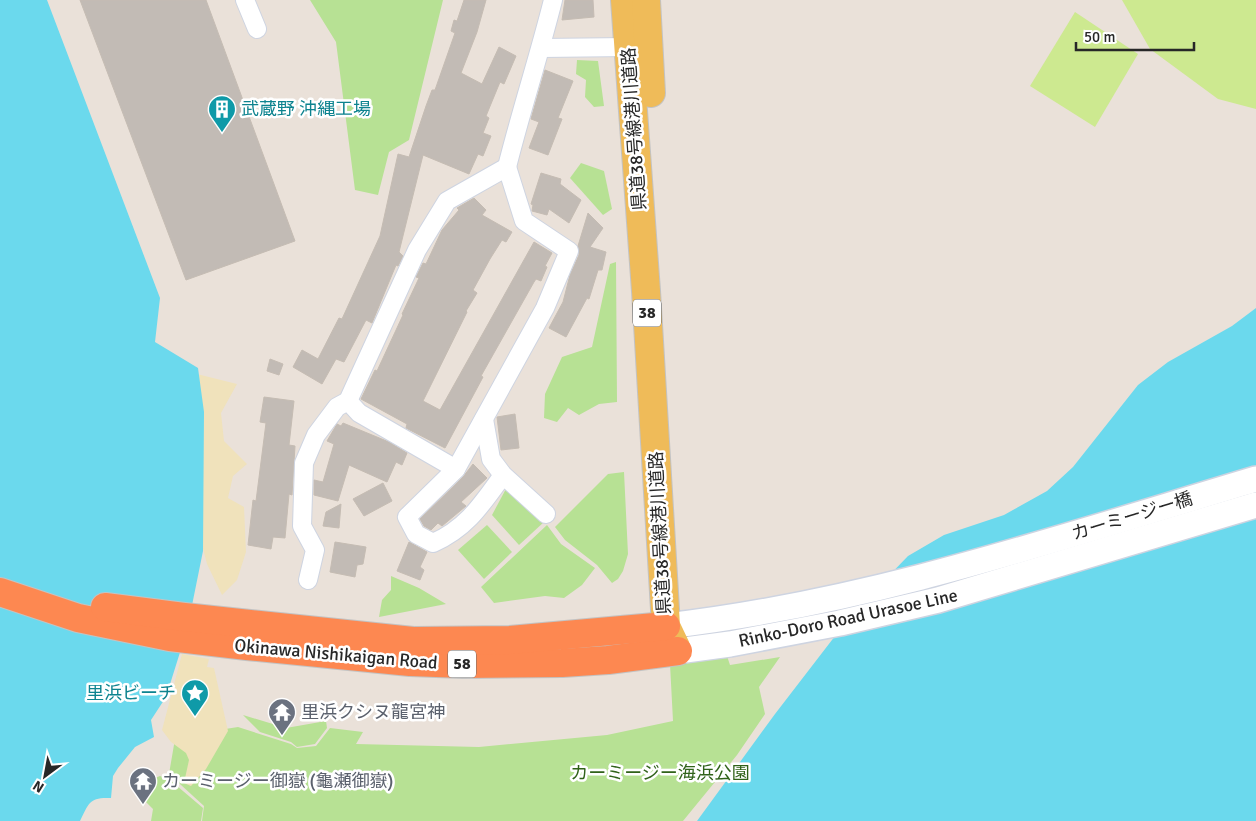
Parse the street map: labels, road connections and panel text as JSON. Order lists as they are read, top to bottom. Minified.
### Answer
{"streets":{"highway":["Okinawa Nishikaigan Road","58"],"main road":["県道38号線港川道路","38"],"street":["カーミージー橋","Rinko-Doro Road Urasoe Line"]},"crossings":[["県道38号線港川道路","Rinko-Doro Road Urasoe Line"],["県道38号線港川道路","Okinawa Nishikaigan Road"],["カーミージー橋","Rinko-Doro Road Urasoe Line"],["Rinko-Doro Road Urasoe Line","Okinawa Nishikaigan Road"]],"parks":["カーミージー海浜公園"],"places":{"building":["武蔵野 沖縄工場"],"place":["里浜ビーチ"],"temple":["里浜クシヌ龍宮神","カーミージー御嶽 (龜瀬御嶽)"]},"scale_bar":"50 m","north":"bottom left"}
